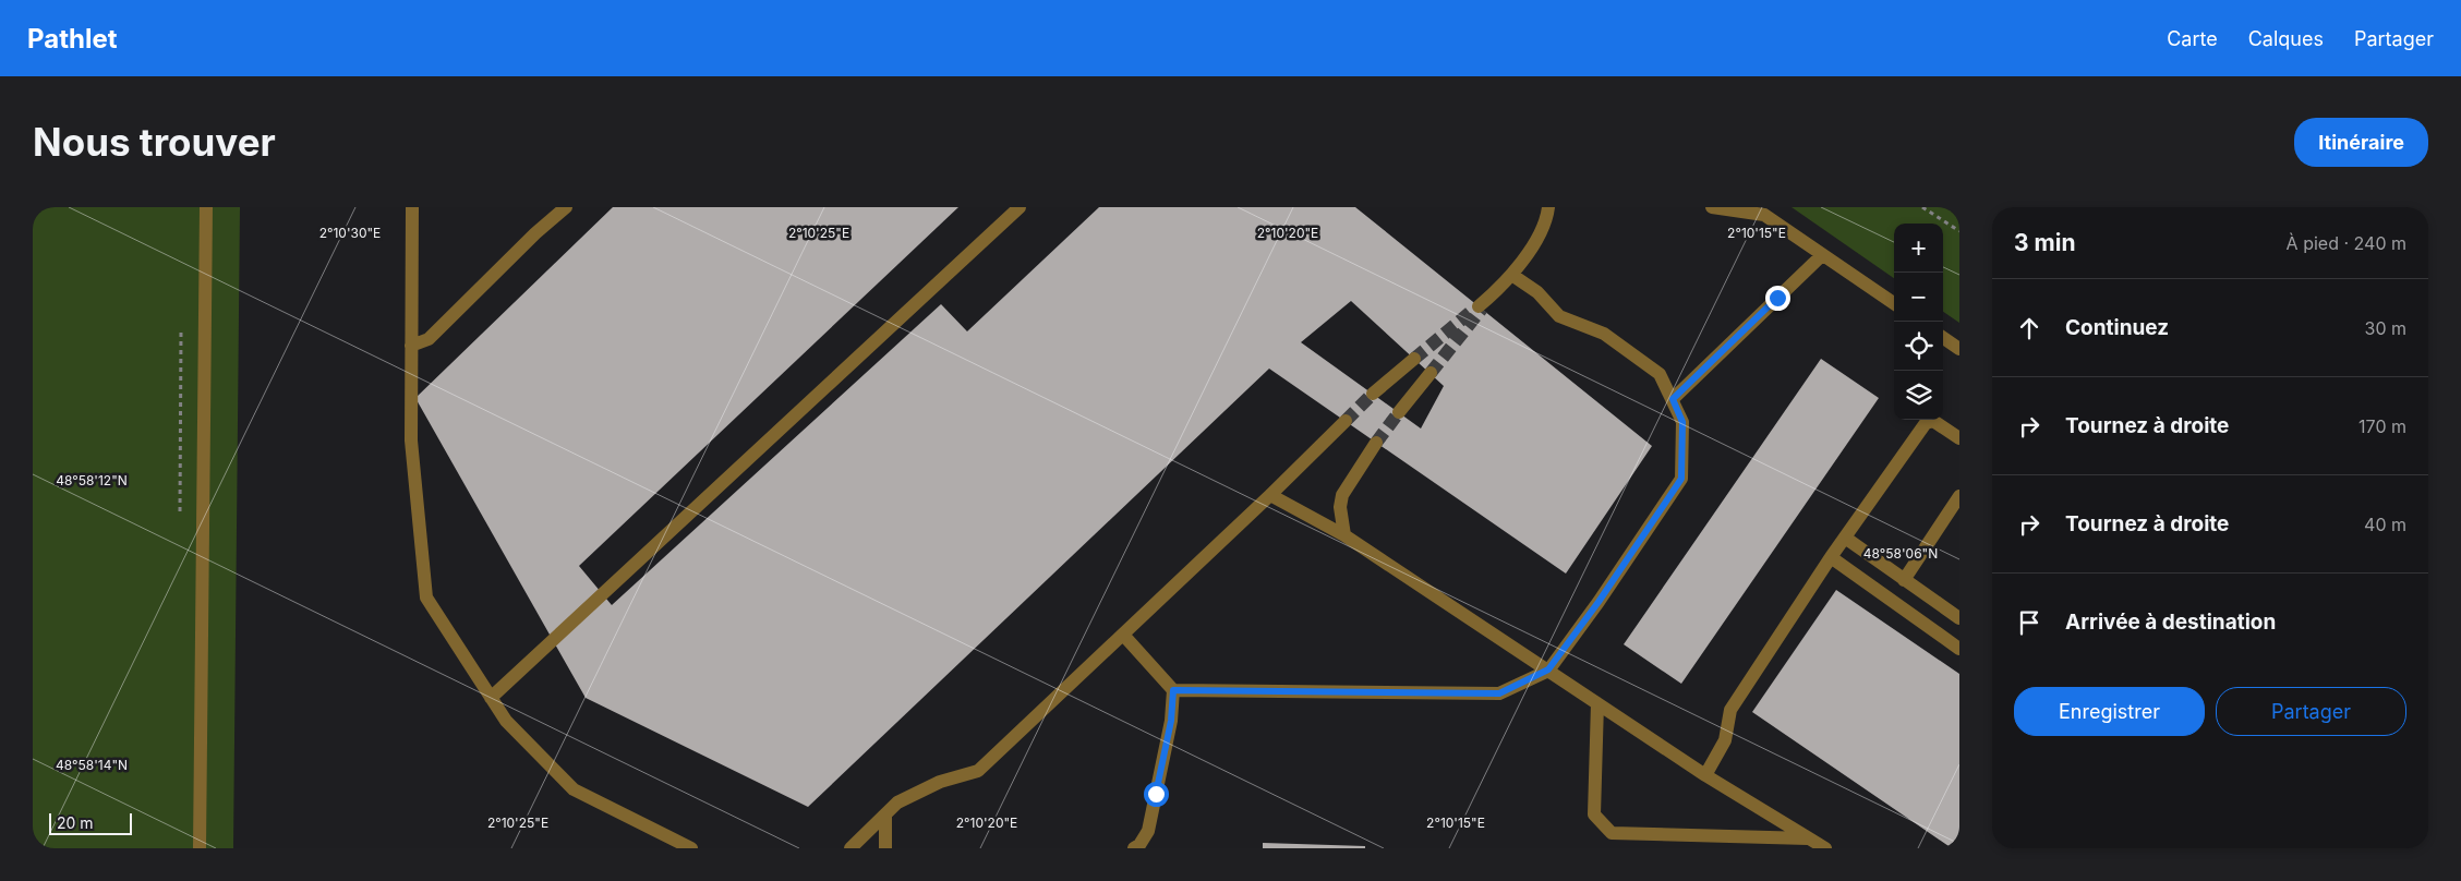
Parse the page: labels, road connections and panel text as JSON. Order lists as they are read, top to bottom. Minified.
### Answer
{"scale_bar":"20 m","page":{"header":"Pathlet","nav":["Carte","Calques","Partager"],"buttons":["Itinéraire",["Enregistrer","Partager"]],"title":"Nous trouver","heading":["3 min","À pied · 240 m"],"map_buttons":["+","−"],"list":[["Continuez","30 m"],["Tournez à droite","170 m"],["Tournez à droite","40 m"],"Arrivée à destination"],"scale":"20 m"},"coordinates":["2°10'20\"E","2°10'15\"E","2°10'30\"E","2°10'25\"E","48°58'12\"N","48°58'06\"N","48°58'14\"N"]}
